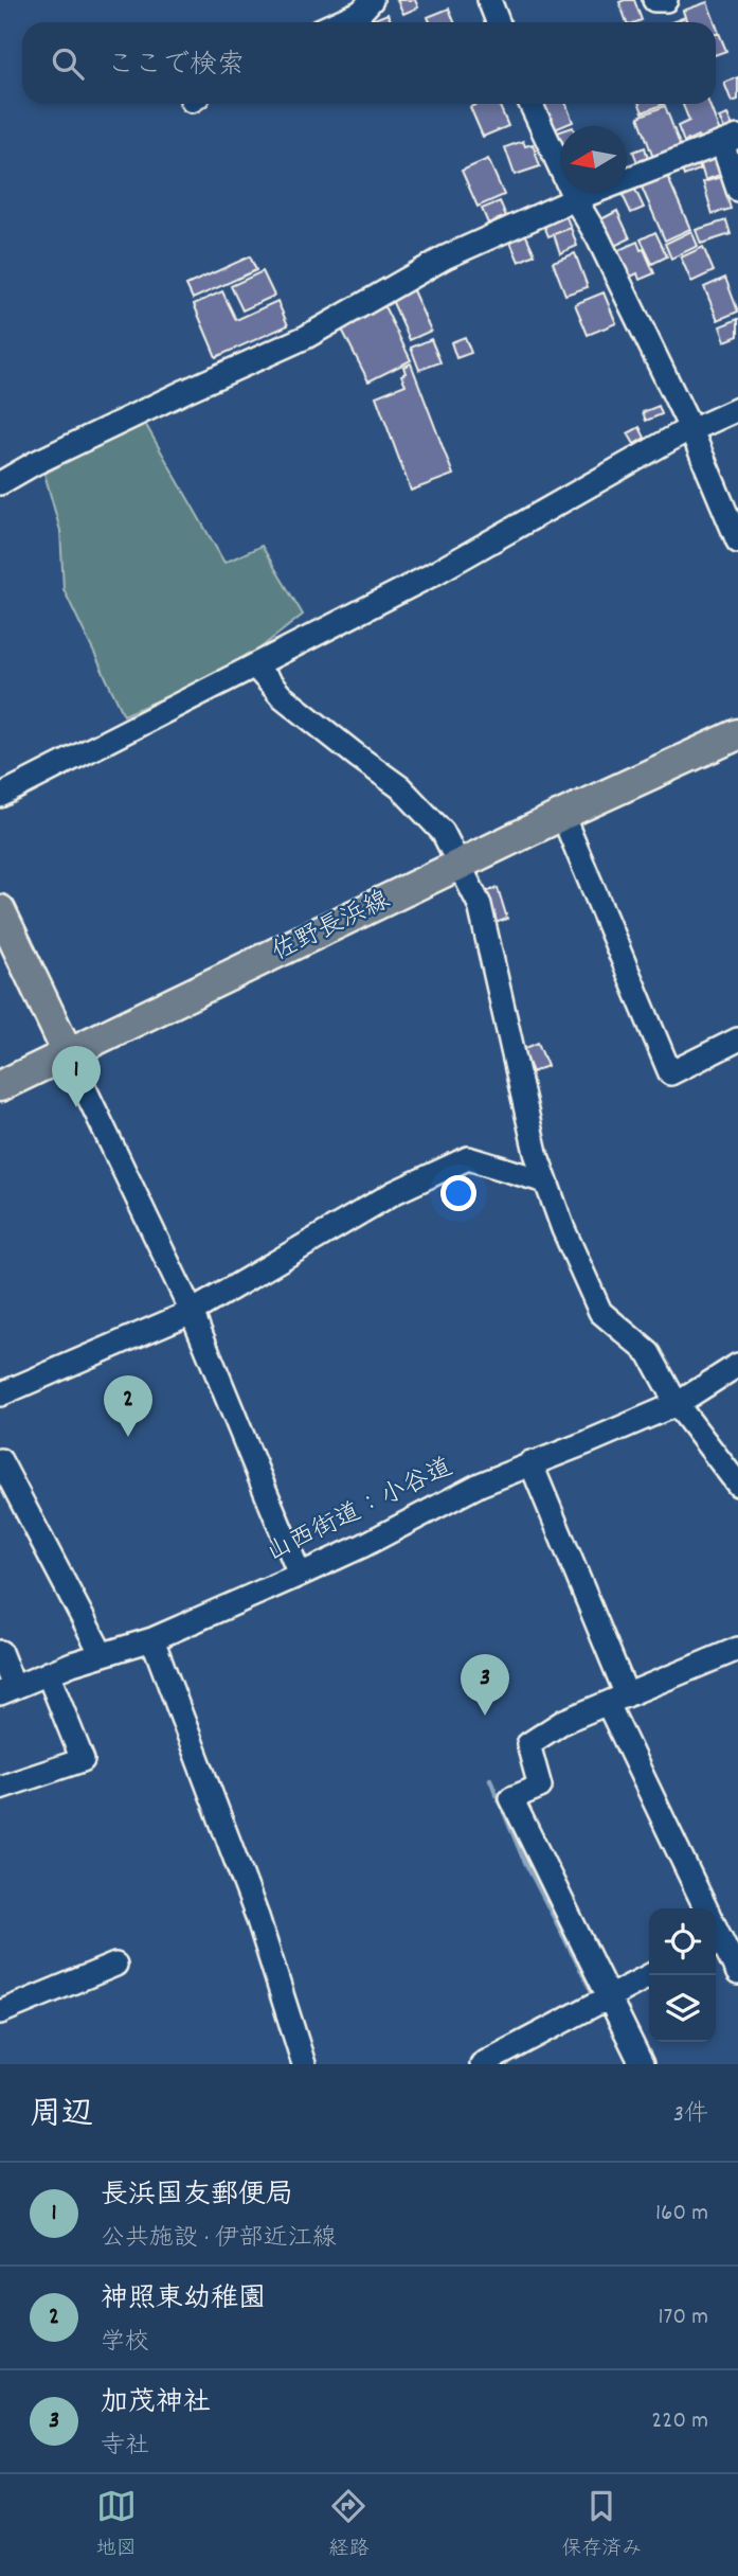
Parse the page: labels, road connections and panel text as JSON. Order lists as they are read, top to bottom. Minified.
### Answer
{"streets":{"main road":["佐野長浜線"],"street":["山西街道：小谷道"]},"north":"left","page":{"search":"ここで検索","pins":["1","2","3"],"heading":["周辺","3件"],"list":[{"mark":"1","name":"長浜国友郵便局","note":"公共施設 · 伊部近江線","value":"160 m"},{"mark":"2","name":"神照東幼稚園","note":"学校","value":"170 m"},{"mark":"3","name":"加茂神社","note":"寺社","value":"220 m"}],"nav":["地図","経路","保存済み"]}}
